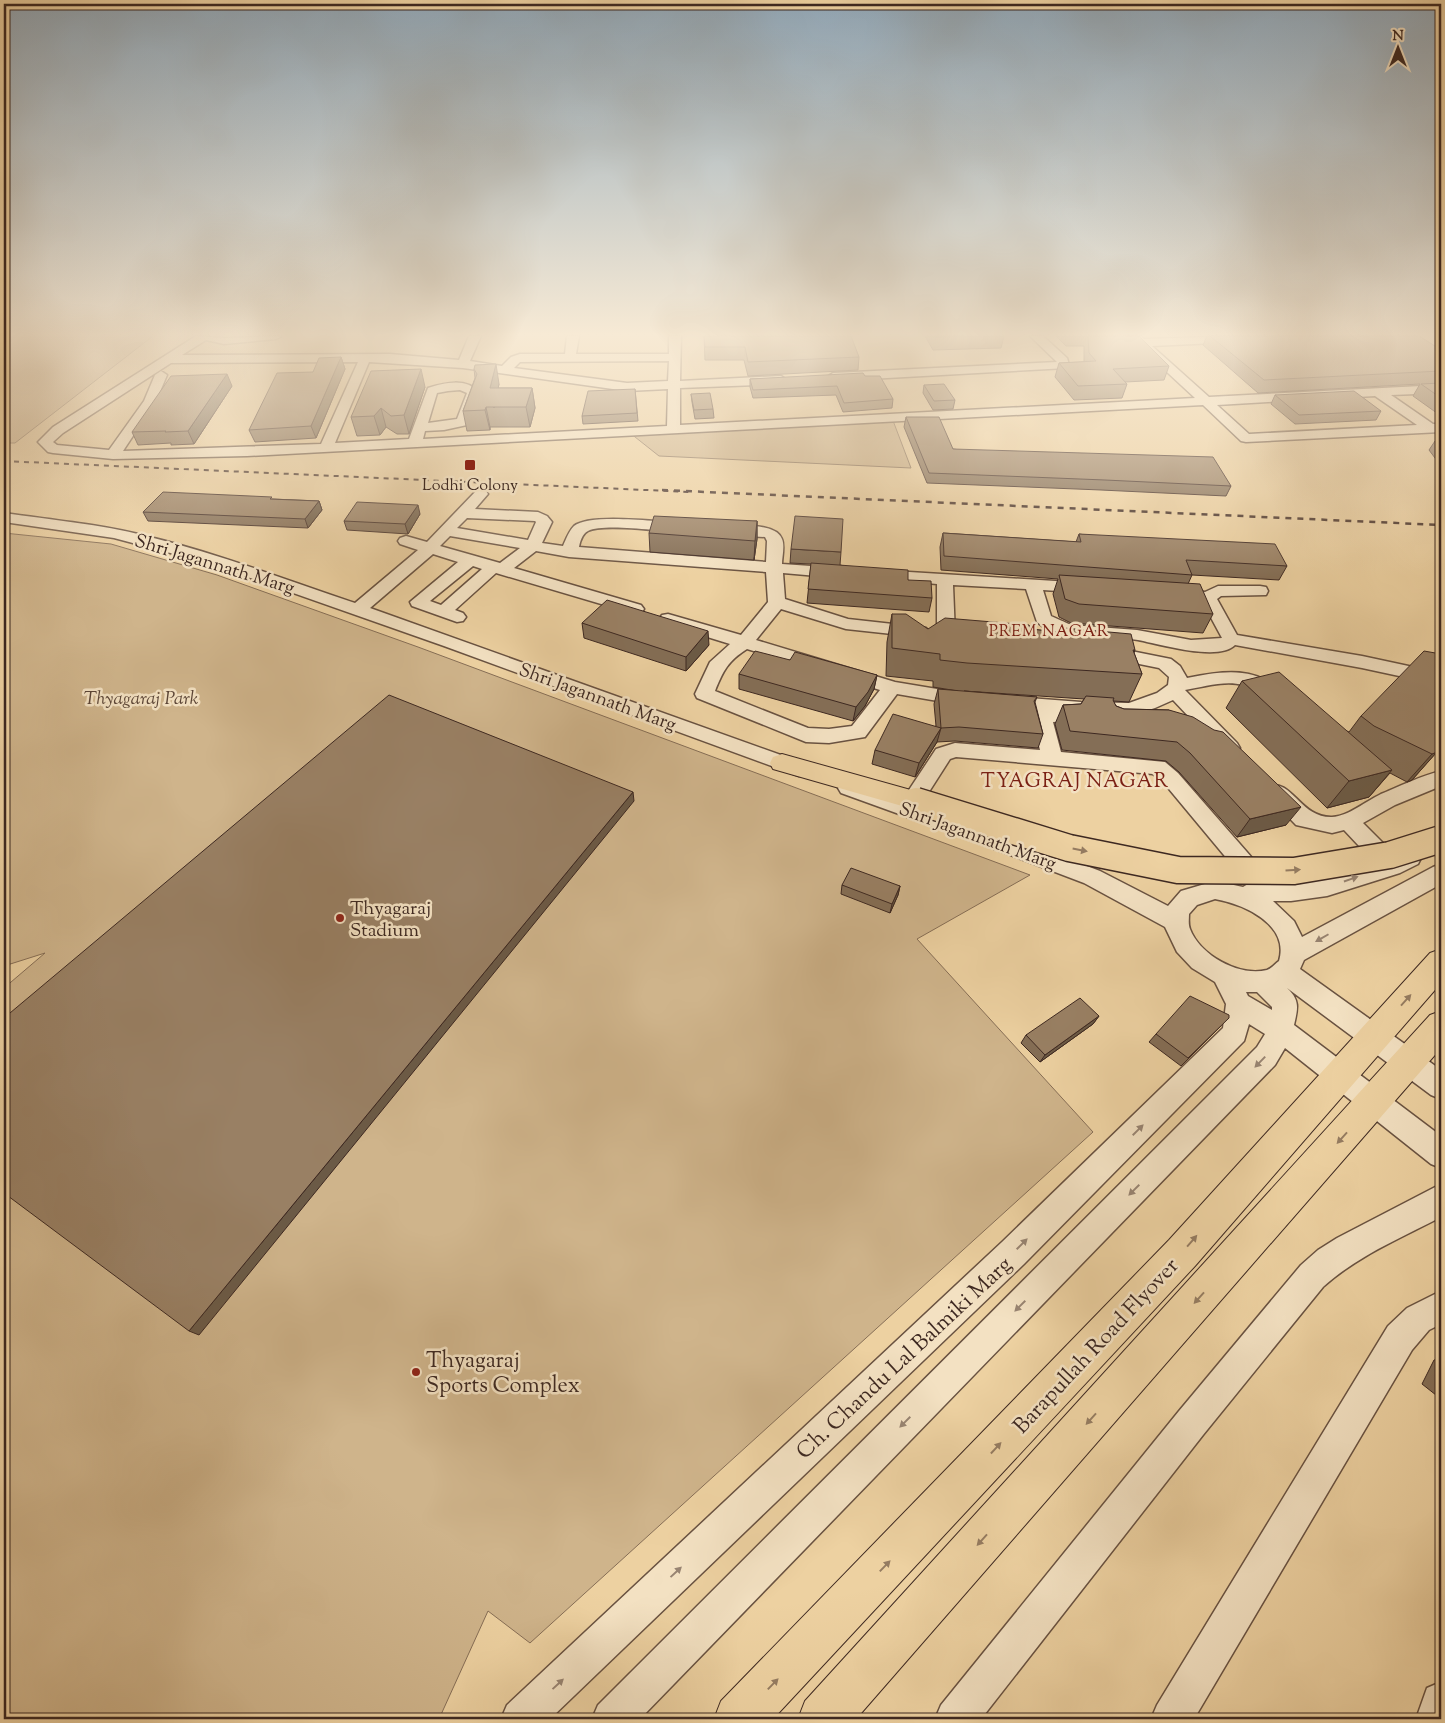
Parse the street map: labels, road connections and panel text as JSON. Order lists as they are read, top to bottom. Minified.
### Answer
{"streets":{"highway":["Barapullah Road Flyover"],"street":["Shri Jagannath Marg","Ch. Chandu Lal Balmiki Marg"]},"crossings":[["Shri Jagannath Marg","Ch. Chandu Lal Balmiki Marg"]],"districts":["PREM NAGAR","TYAGRAJ NAGAR"],"parks":["Thyagaraj Park"],"places":{"transit":["Lodhi Colony"],"other":["Thyagaraj Stadium","Thyagaraj Sports Complex"]},"north":"top"}
